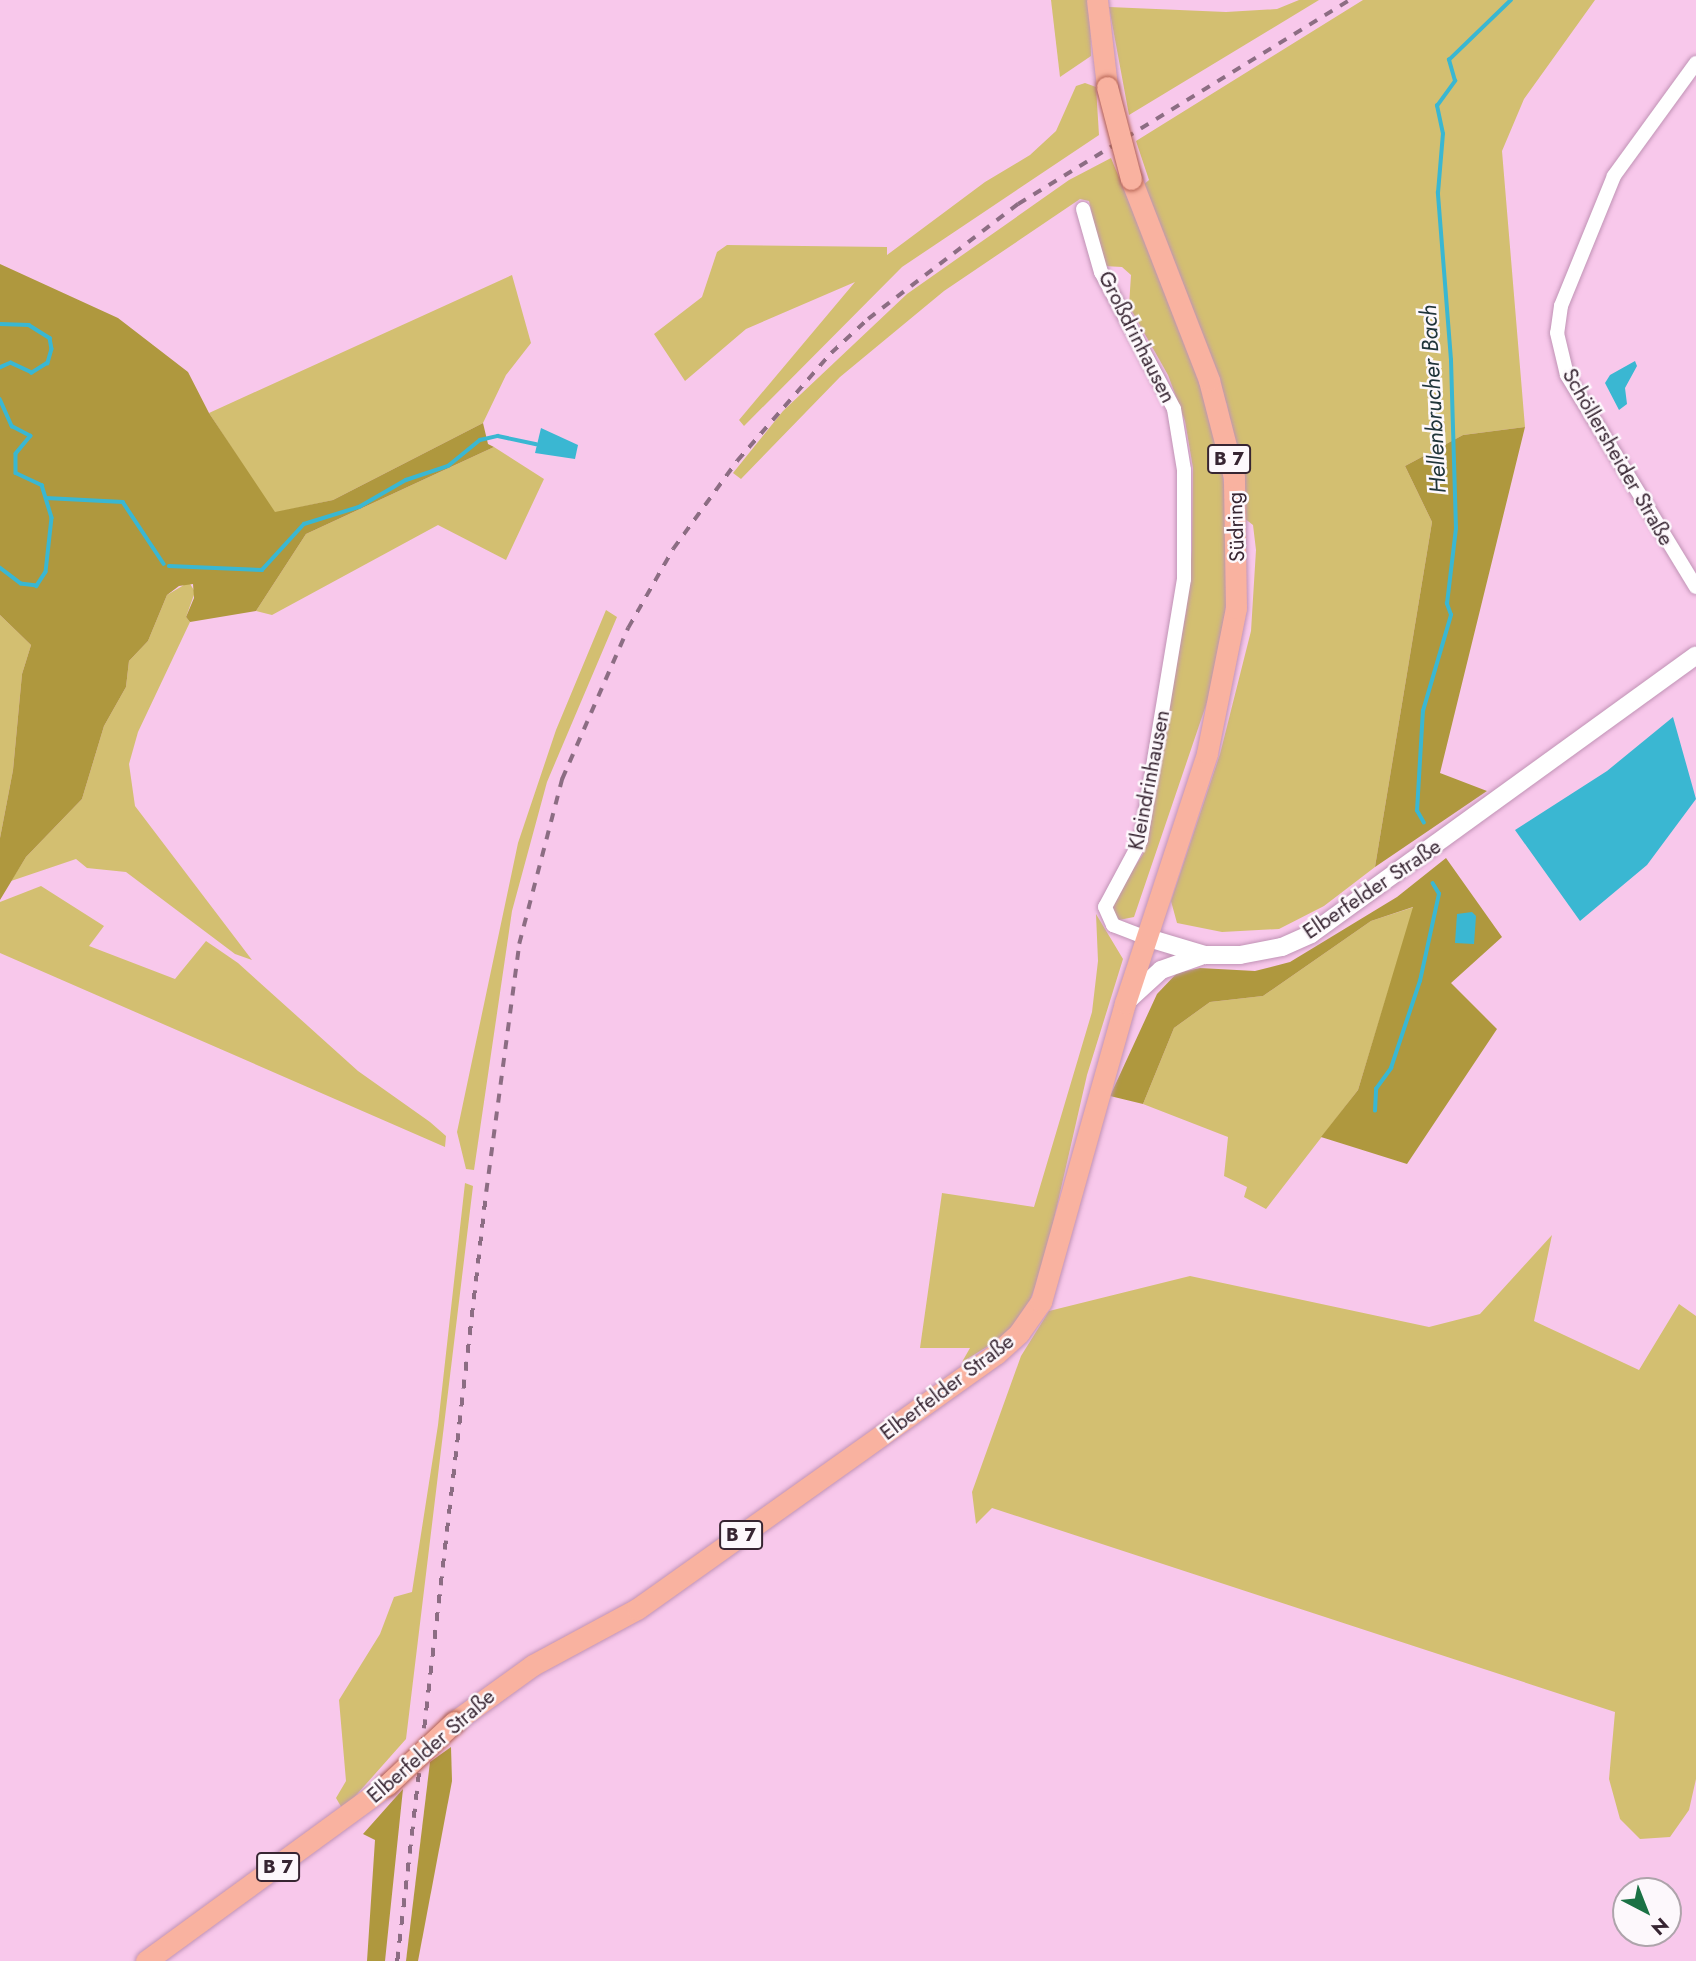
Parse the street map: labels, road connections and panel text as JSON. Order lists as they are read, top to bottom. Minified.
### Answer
{"streets":{"main road":["B 7","Südring","Elberfelder Straße"],"street":["Großdrinhausen","Schöllersheider Straße","Kleindrinhausen"]},"crossings":[["Großdrinhausen","Kleindrinhausen"],["Südring","Kleindrinhausen"],["Südring","Elberfelder Straße"],["Kleindrinhausen","Elberfelder Straße"]],"water":["Hellenbrucher Bach"],"north":"bottom right"}
